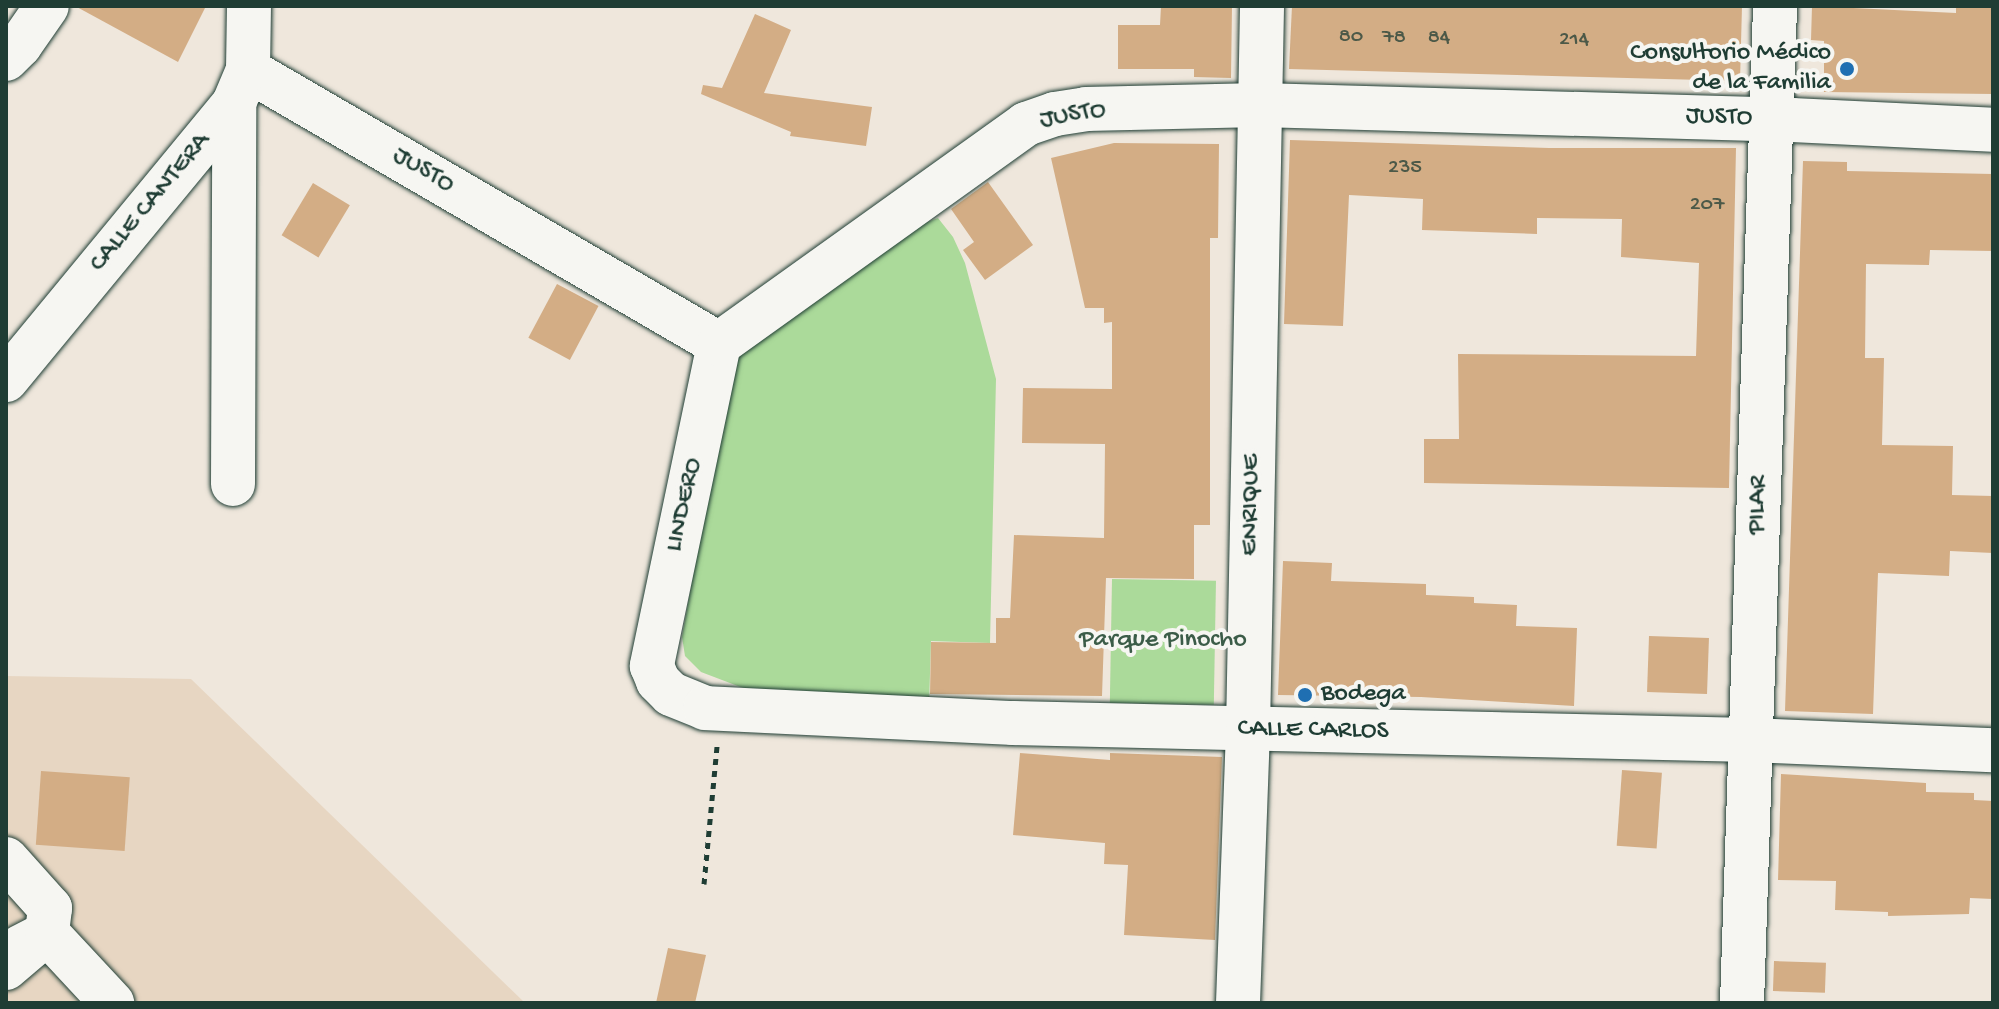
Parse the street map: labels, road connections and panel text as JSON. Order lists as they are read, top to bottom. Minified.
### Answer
{"streets":{"street":["JUSTO","CALLE CANTERA","LINDERO","ENRIQUE","PILAR","CALLE CARLOS"]},"crossings":[["JUSTO","CALLE CANTERA"],["JUSTO","LINDERO"],["JUSTO","ENRIQUE"],["JUSTO","PILAR"],["LINDERO","CALLE CARLOS"],["ENRIQUE","CALLE CARLOS"],["PILAR","CALLE CARLOS"]],"parks":["Parque Pinocho"],"places":["Consultorio Médico de la Familia","Bodega"],"house_numbers":["80","78","84","214","235","207"]}
